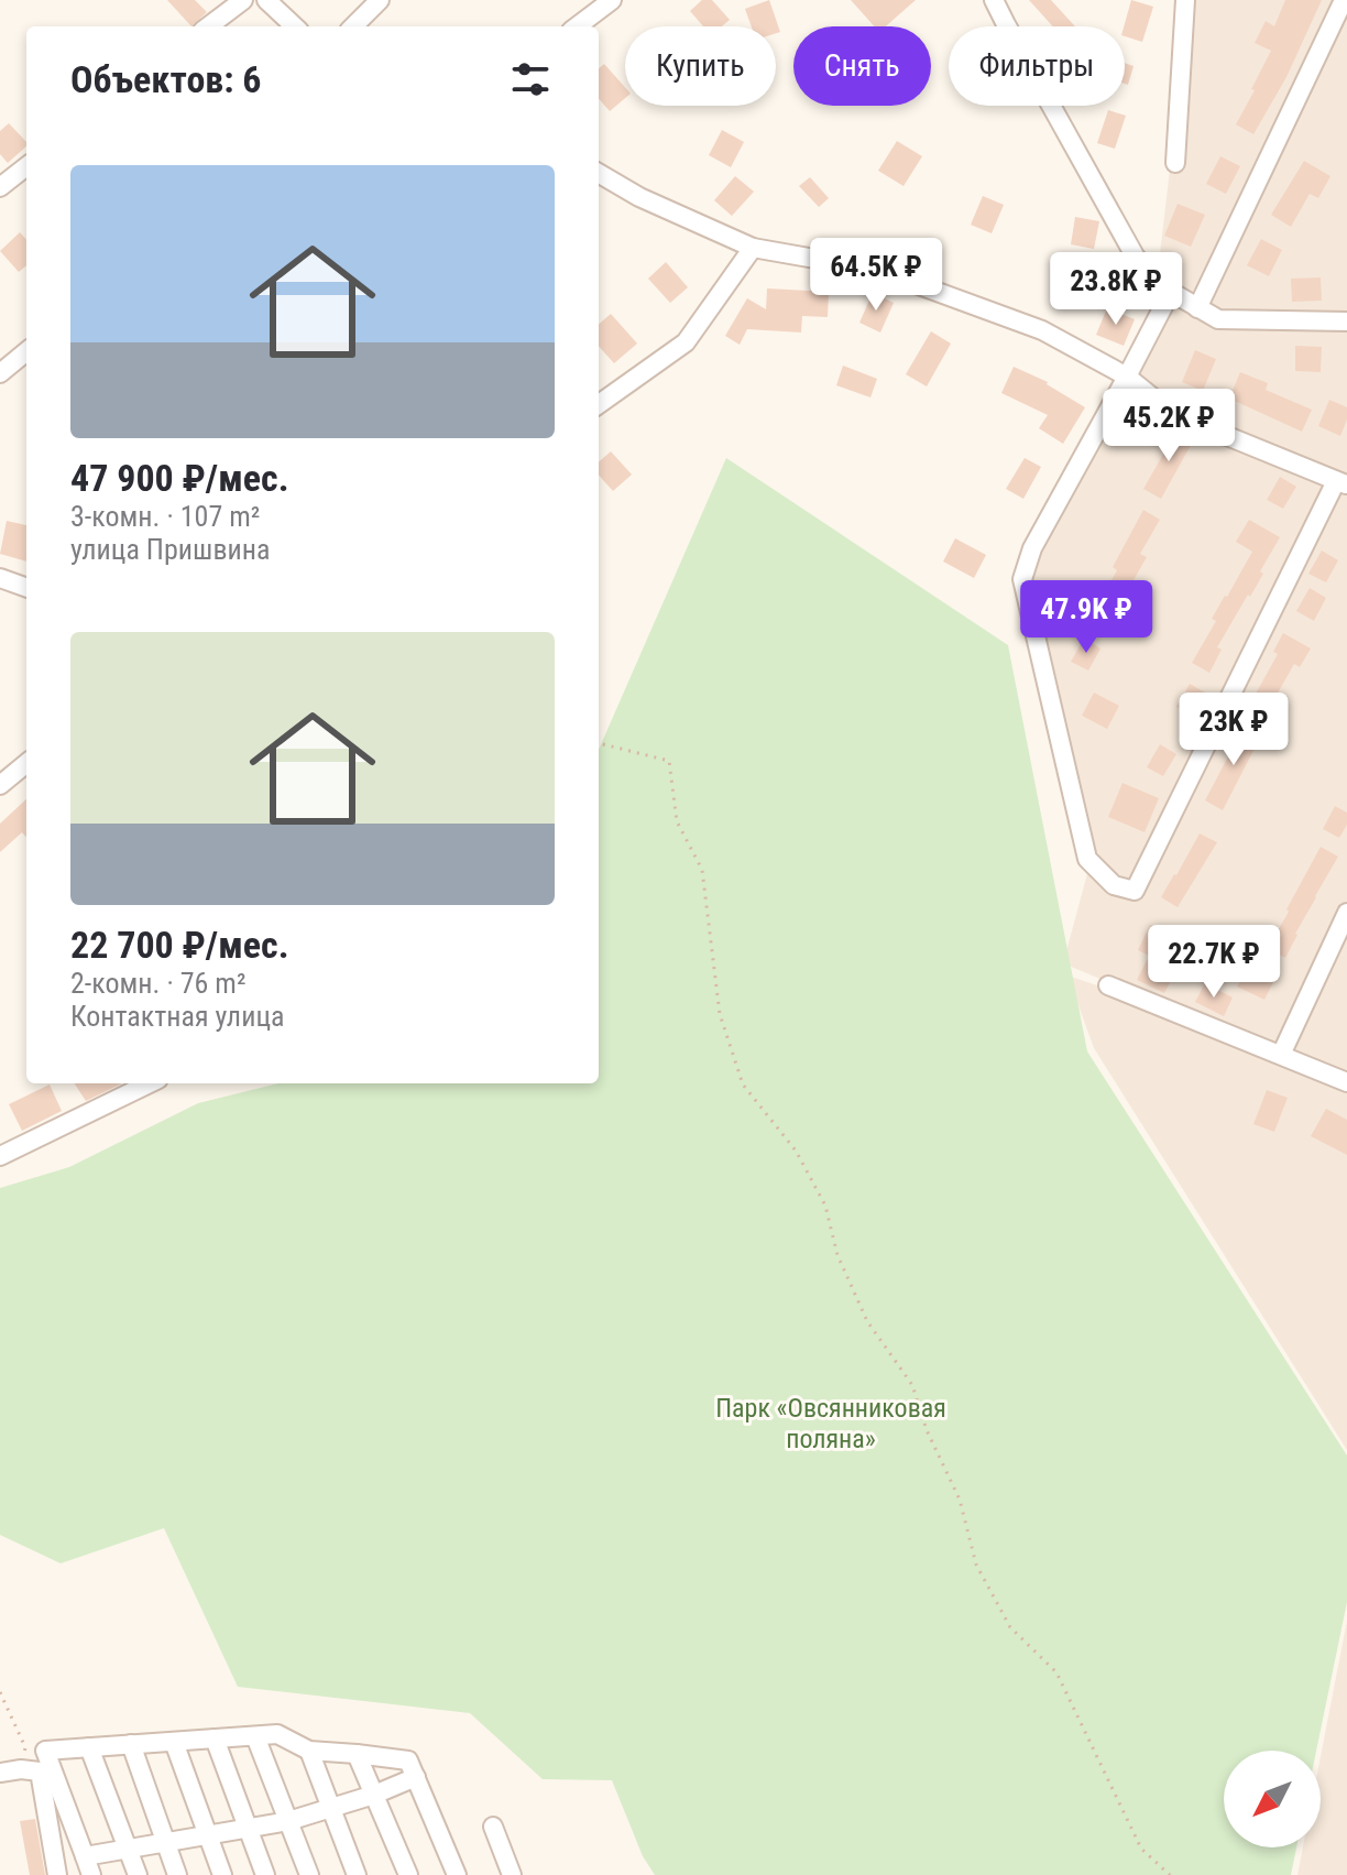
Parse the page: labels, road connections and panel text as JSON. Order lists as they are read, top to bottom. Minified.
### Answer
{"parks":["Парк «Овсянниковая поляна»"],"north":"bottom left","page":{"chip":["Купить","Снять","Фильтры"],"heading":"Объектов: 6","list":[{"name":"47 900 ₽/мес.","note":"3-комн. · 107 m² · улица Пришвина"},{"name":"22 700 ₽/мес.","note":"2-комн. · 76 m² · Контактная улица"}],"price":["64.5K ₽","23.8K ₽","45.2K ₽","47.9K ₽","23K ₽","22.7K ₽"]}}
